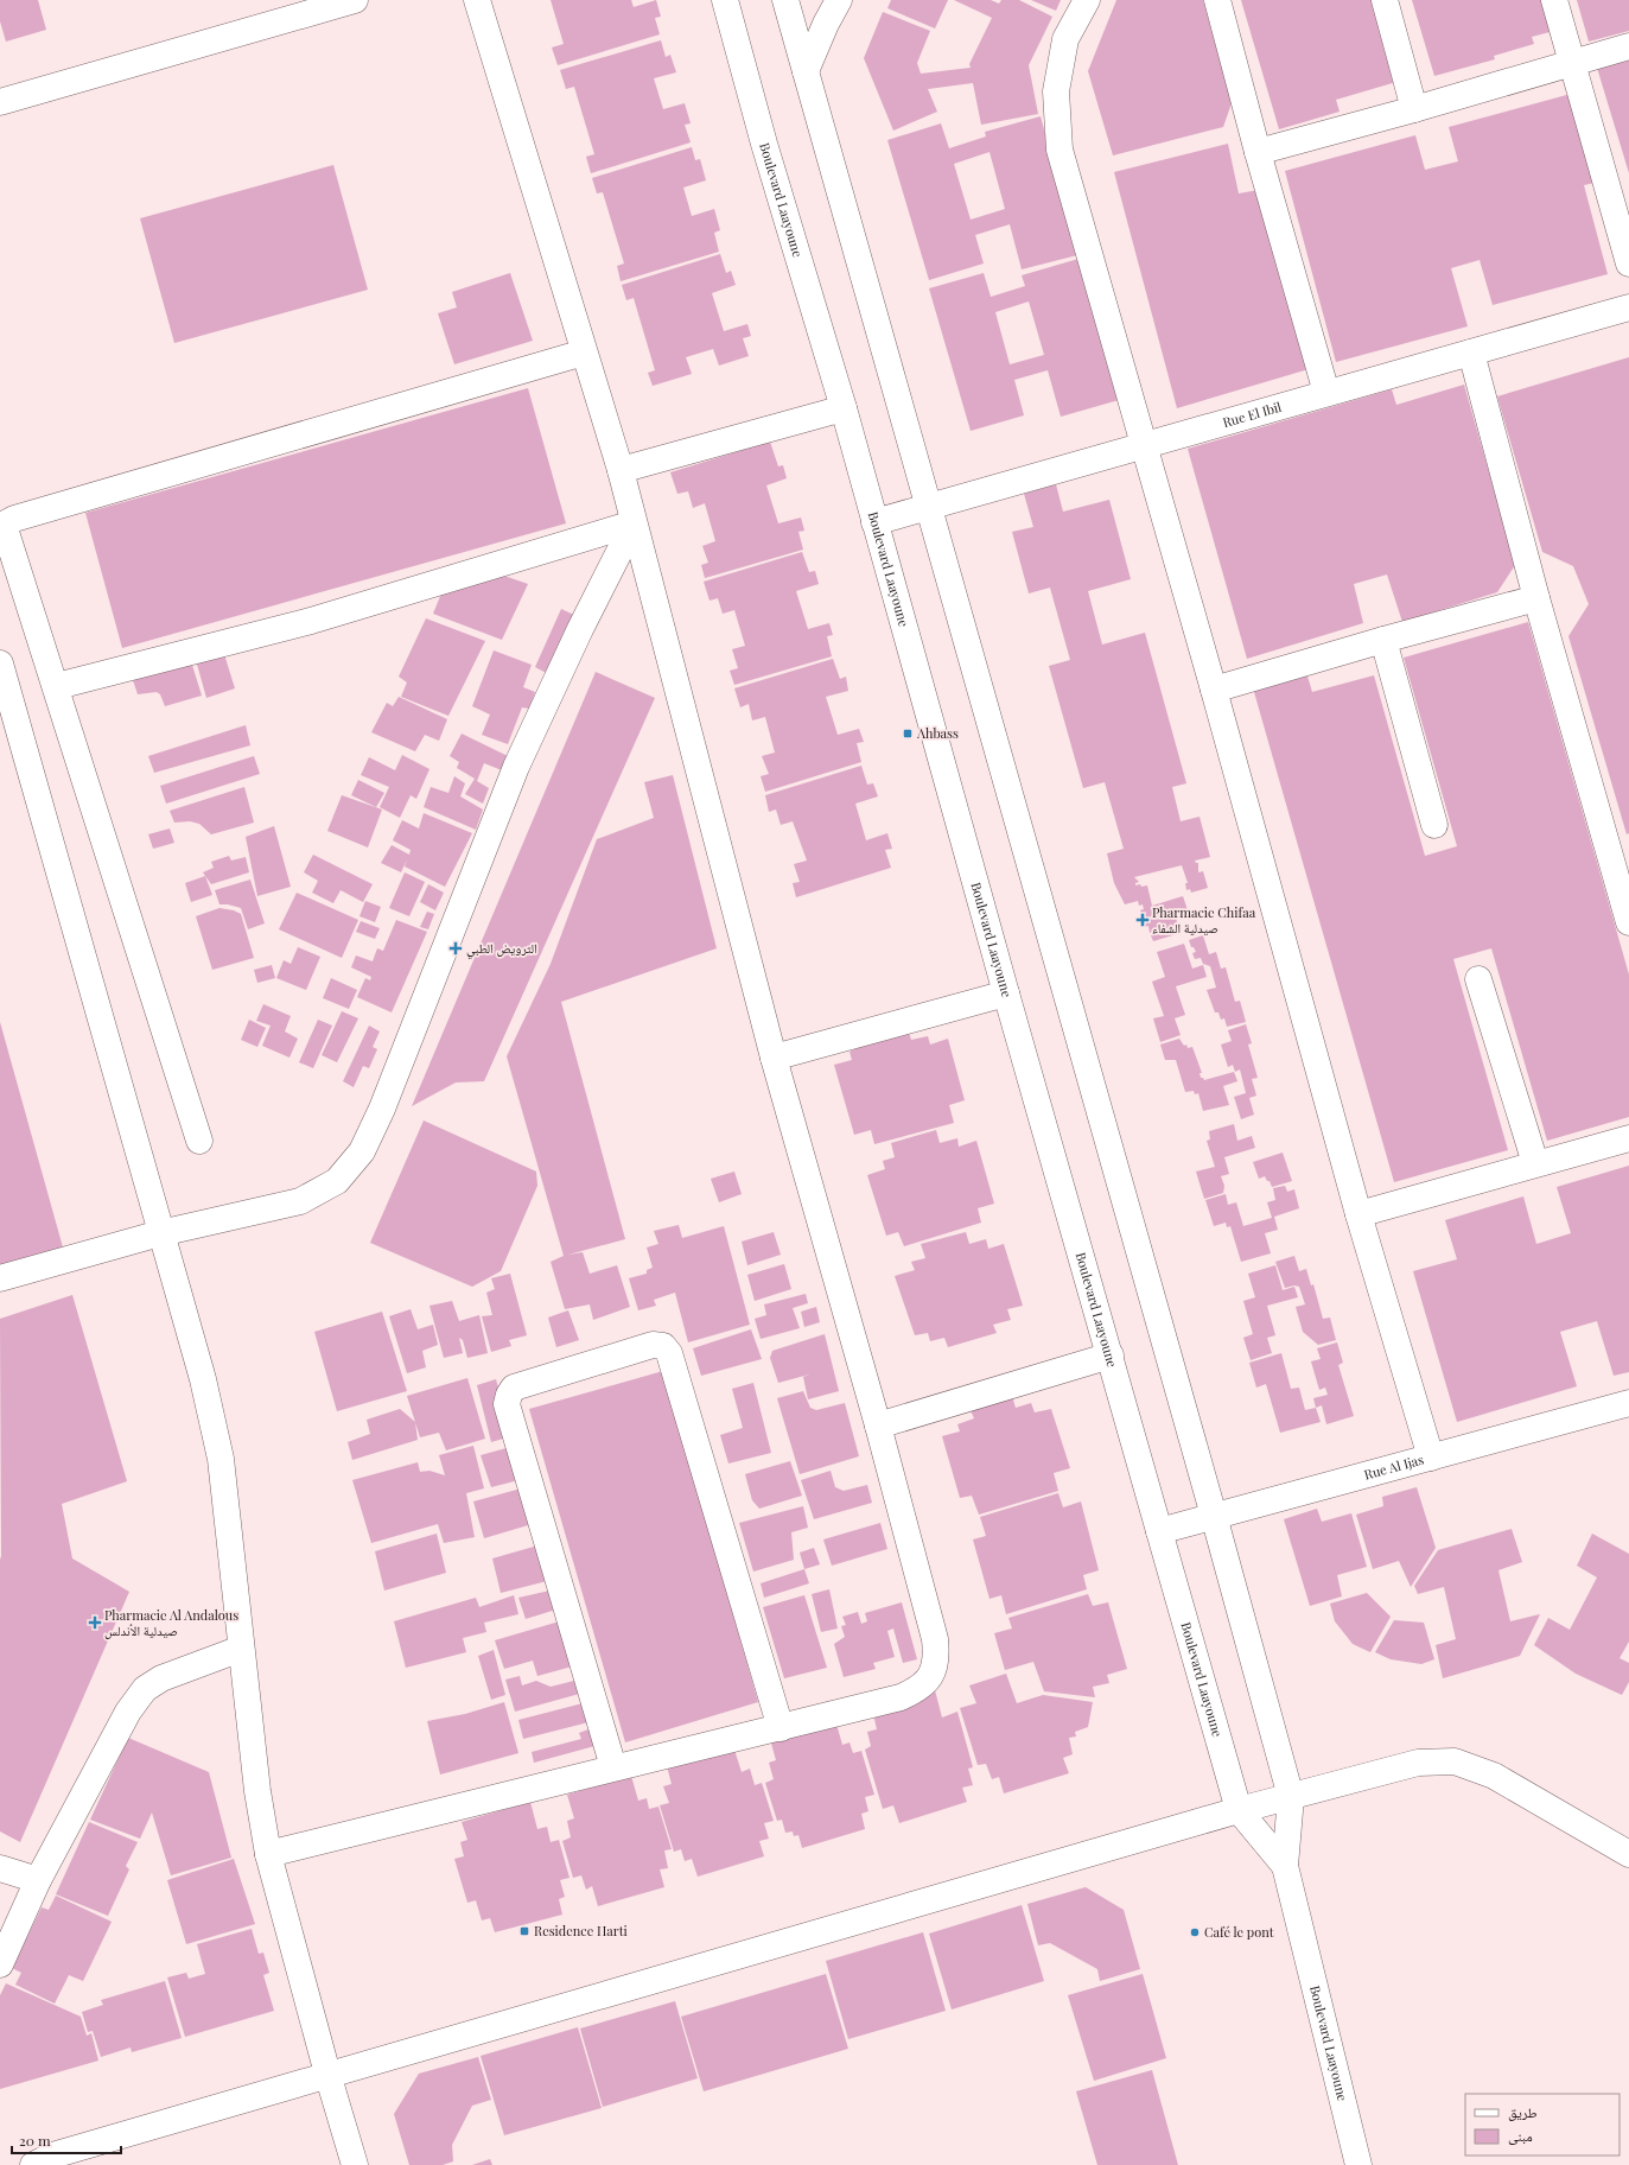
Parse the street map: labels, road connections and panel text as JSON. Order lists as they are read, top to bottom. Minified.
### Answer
{"streets":{"street":["Boulevard Laayoune","Rue El Ibil","Rue Al Ijas"]},"crossings":[["Boulevard Laayoune","Rue El Ibil"],["Boulevard Laayoune","Rue Al Ijas"]],"places":{"transit":["Ahbass","Residence Harti"],"health":["Pharmacie Chifaa صيدلية الشفاء","الترويض الطبي","Pharmacie Al Andalous صيدلية الأندلس"],"other":["Café le pont"]},"legend":["طريق","مبنى"],"scale_bar":"20 m"}
